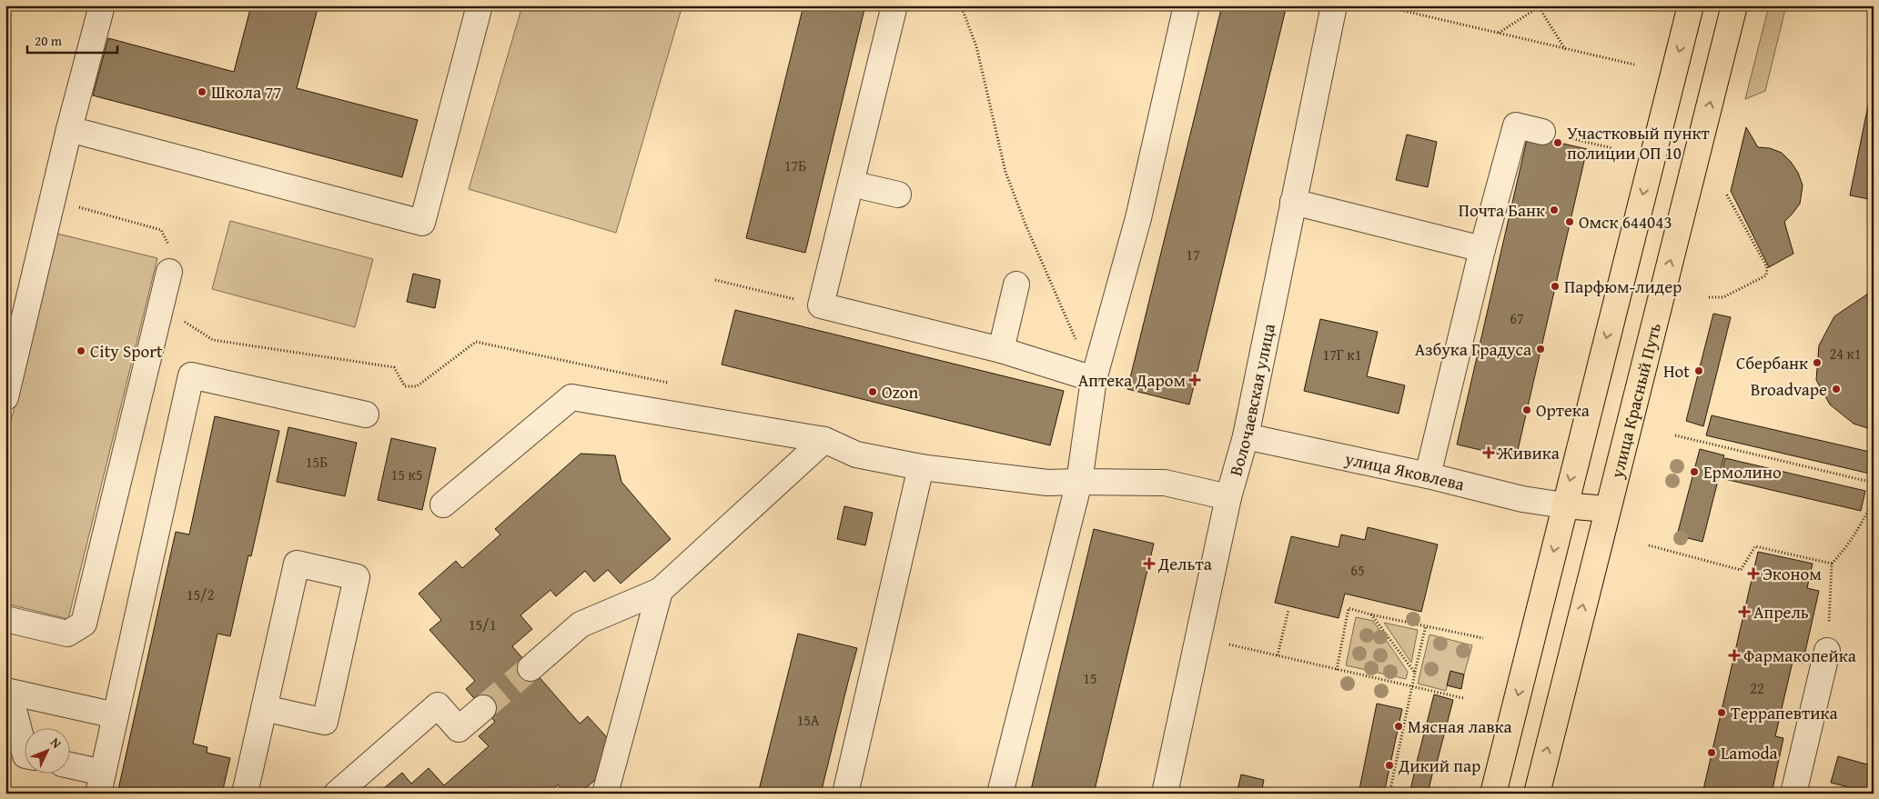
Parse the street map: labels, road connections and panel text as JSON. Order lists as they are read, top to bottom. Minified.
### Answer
{"streets":{"main road":["улица Красный Путь"],"street":["Волочаевская улица","улица Яковлева"]},"crossings":[["Волочаевская улица","улица Яковлева"]],"places":{"other":["Школа 77","Участковый пункт полиции ОП 10","Почта Банк","Омск 644043","Парфюм-лидер","Азбука Градуса","City Sport","Сбербанк","Hot","Broadvape","Ozon","Ортека","Ермолино","Террапевтика","Мясная лавка","Lamoda","Дикий пар"],"health":["Аптека Даром","Живика","Дельта","Эконом","Апрель","Фармакопейка"]},"house_numbers":["17Б","17","67","24 к1","17Г к1","15Б","15 к5","65","15/2","15/1","15","22","15А"],"scale_bar":"20 m","north":"top right"}
